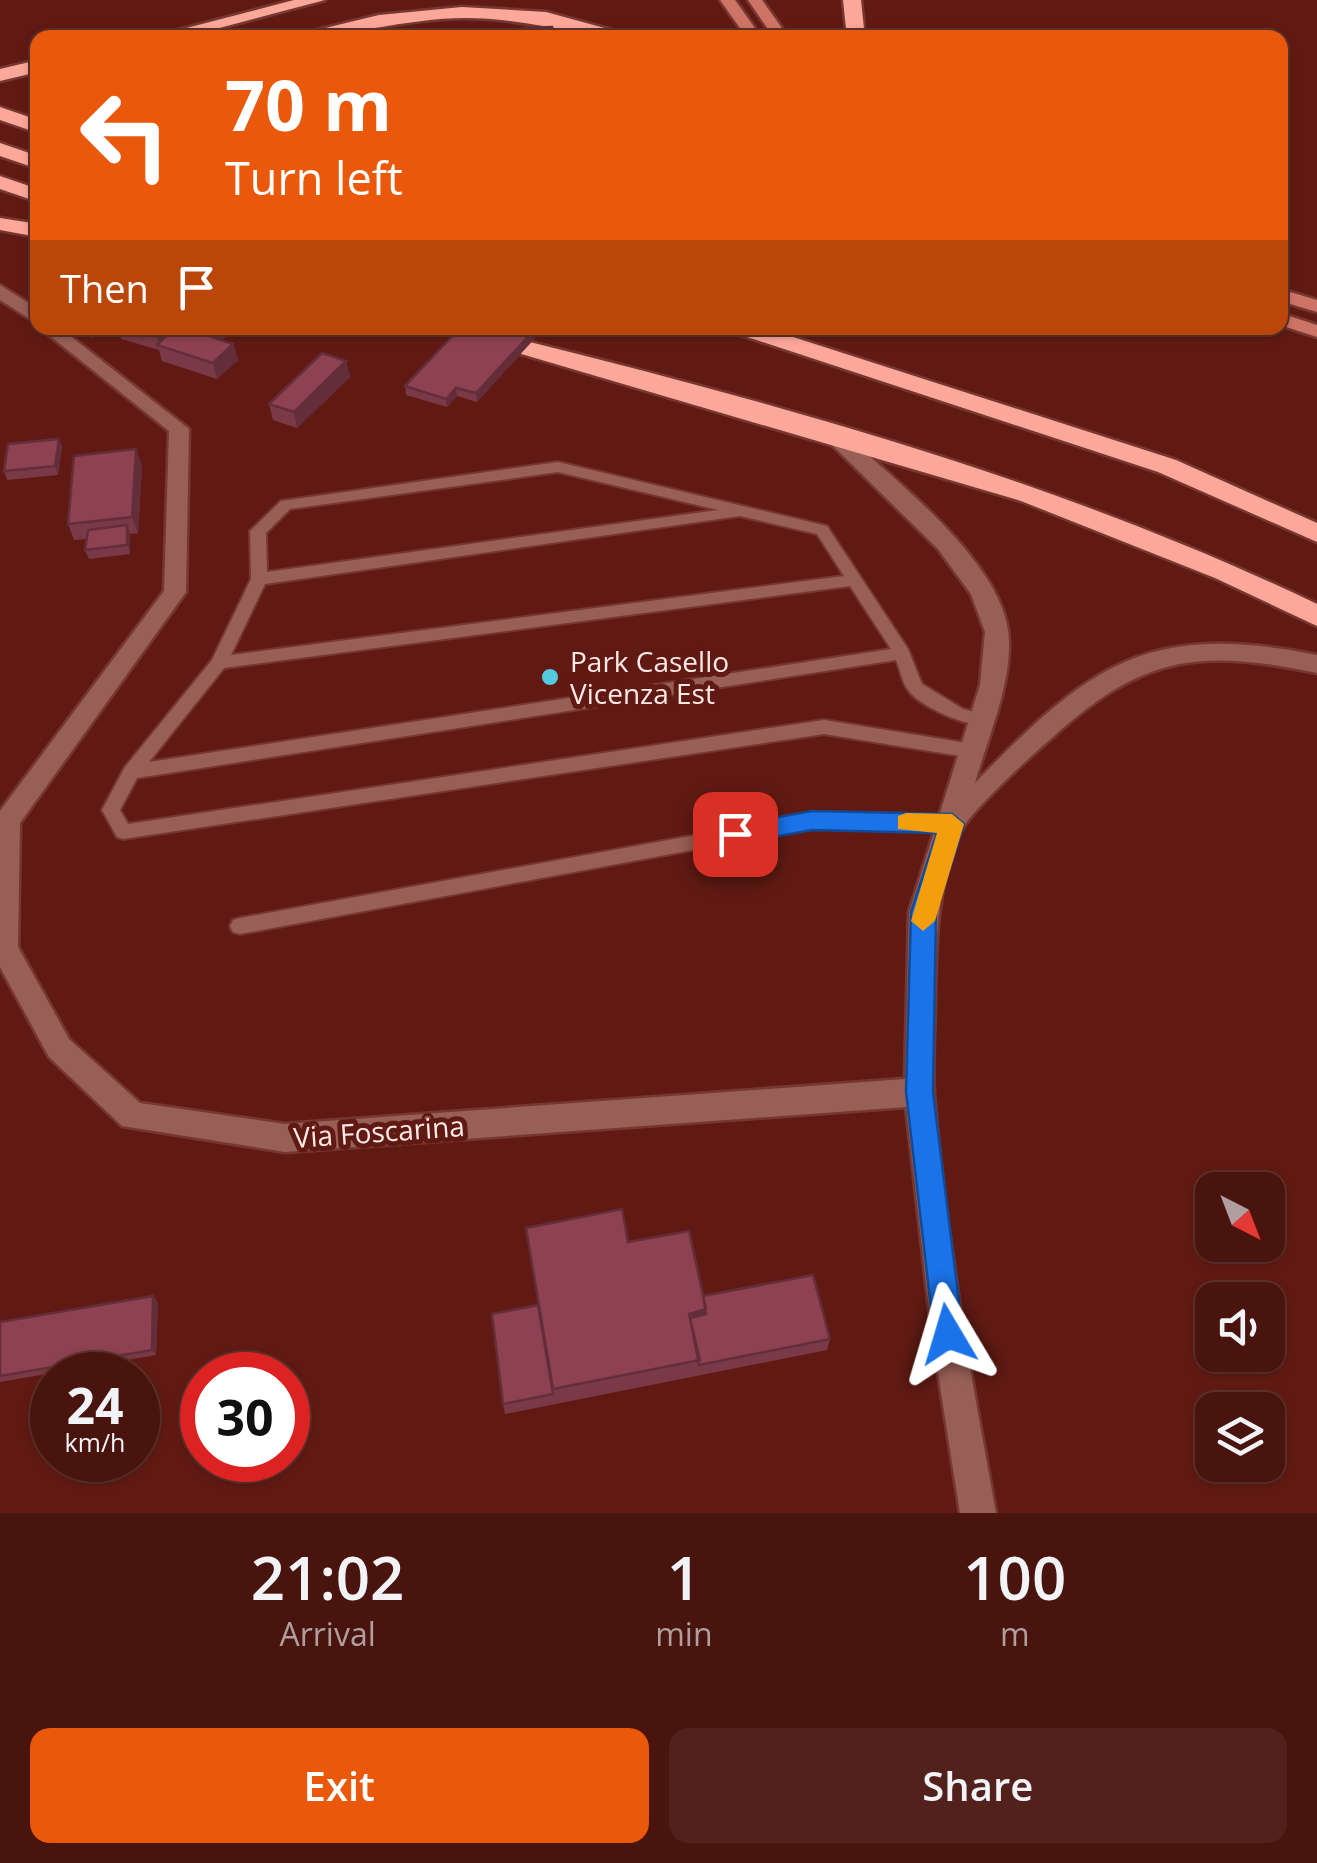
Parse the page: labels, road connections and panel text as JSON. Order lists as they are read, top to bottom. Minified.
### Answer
{"streets":{"street":["Via Foscarina"]},"places":["Park Casello Vicenza Est"],"north":"bottom right","page":{"turn":["70 m","Turn left"],"then":"Then","speed":"24 km/h","limit":"30","eta":["21:02","Arrival","1","min","100","m"],"buttons":["Exit","Share"]}}
